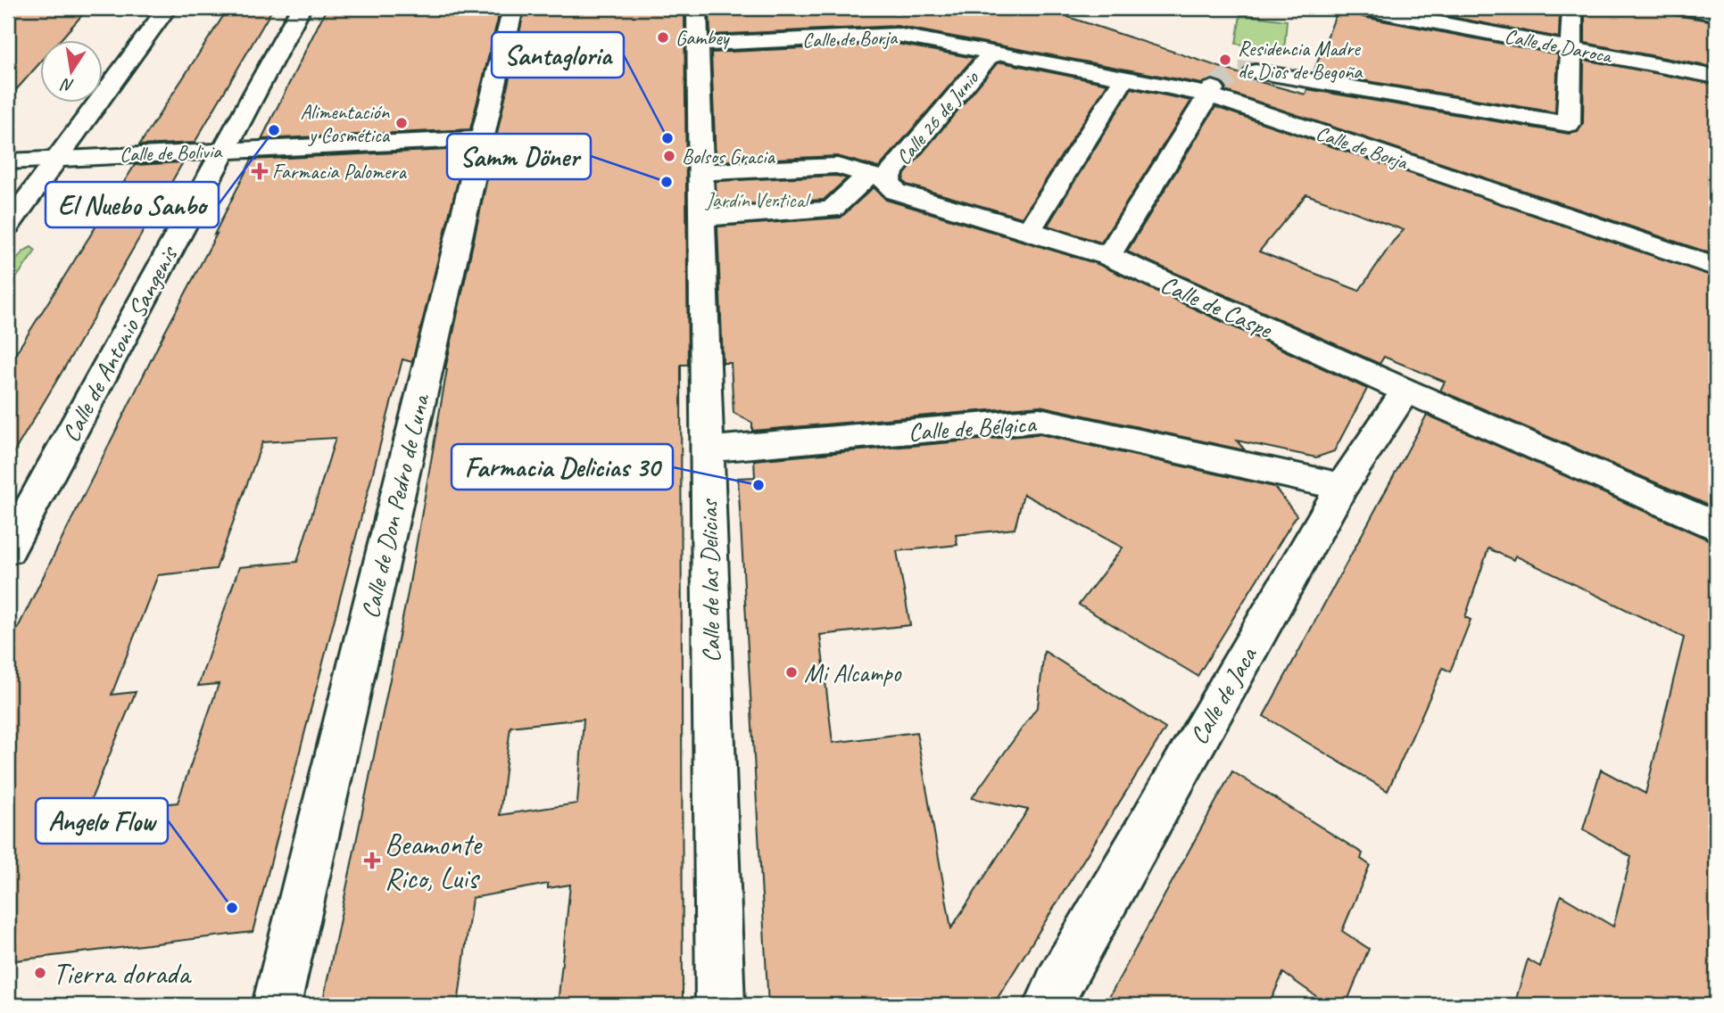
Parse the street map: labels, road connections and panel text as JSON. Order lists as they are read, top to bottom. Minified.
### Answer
{"streets":{"street":["Calle de Borja","Calle de Daroca","Calle 26 de Junio","Calle de Bolivia","Calle de Caspe","Calle de Antonio Sangenis","Calle de Bélgica","Calle de Don Pedro de Luna","Calle de las Delicias","Calle de Jaca"]},"crossings":[["Calle de Borja","Calle 26 de Junio"],["Calle de Borja","Calle de las Delicias"],["Calle 26 de Junio","Calle de Caspe"],["Calle 26 de Junio","Calle de las Delicias"],["Calle de Bolivia","Calle de Antonio Sangenis"],["Calle de Bolivia","Calle de Don Pedro de Luna"],["Calle de Caspe","Calle de las Delicias"],["Calle de Caspe","Calle de Jaca"],["Calle de Bélgica","Calle de las Delicias"],["Calle de Bélgica","Calle de Jaca"]],"parks":["Jardín Vertical"],"places":{"other":["Gambey","Residencia Madre de Dios de Begoña","Alimentación y Cosmética","El Nuebo Sanbo","Santagloria","Bolsos Gracia","Samm Döner","Farmacia Delicias 30","Mi Alcampo","Angelo Flow","Tierra dorada"],"health":["Farmacia Palomera","Beamonte Rico, Luis"]},"north":"bottom"}
